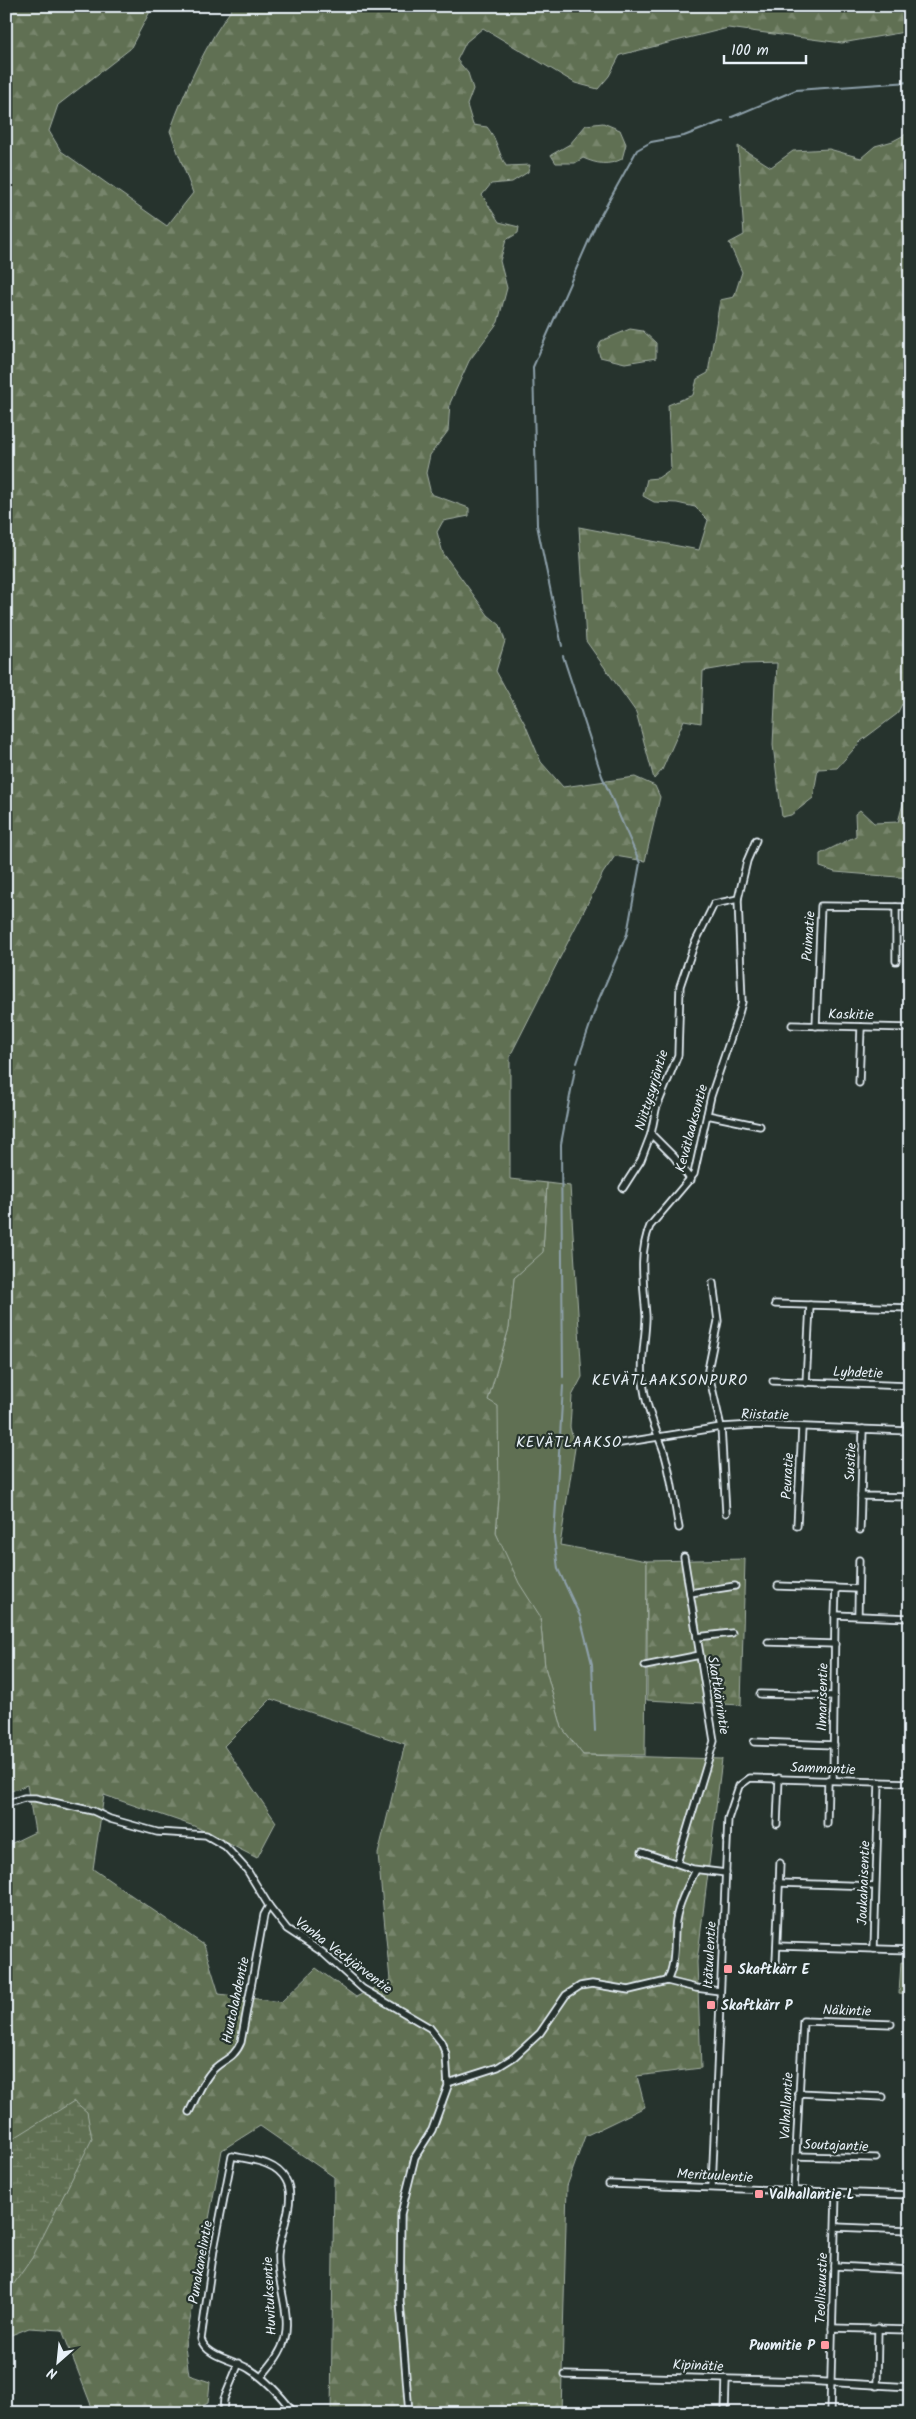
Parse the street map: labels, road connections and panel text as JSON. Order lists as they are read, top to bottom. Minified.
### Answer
{"streets":{"street":["Puimatie","Kaskitie","Niittysyrjäntie","Kevätlaaksontie","Lyhdetie","Riistatie","Susitie","Peuratie","Skaftkärrintie","Ilmarisentie","Sammontie","Joukahaisentie","Vanha Veckjärventie","Itätuulentie","Huutolahdentie","Näkintie","Valhallantie","Soutajantie","Merituulentie","Punakanelintie","Teollisuustie","Huvituksentie","Kipinätie"]},"crossings":[["Puimatie","Kaskitie"],["Niittysyrjäntie","Kevätlaaksontie"],["Kevätlaaksontie","Riistatie"],["Riistatie","Susitie"],["Riistatie","Peuratie"],["Ilmarisentie","Sammontie"],["Sammontie","Joukahaisentie"],["Sammontie","Itätuulentie"],["Vanha Veckjärventie","Huutolahdentie"],["Itätuulentie","Merituulentie"],["Näkintie","Valhallantie"],["Valhallantie","Soutajantie"],["Valhallantie","Merituulentie"],["Merituulentie","Teollisuustie"],["Punakanelintie","Huvituksentie"],["Teollisuustie","Kipinätie"]],"districts":["KEVÄTLAAKSONPURO","KEVÄTLAAKSO"],"places":{"transit":["Skaftkärr E","Skaftkärr P","Valhallantie L","Puomitie P"]},"scale_bar":"100 m","north":"bottom left"}
